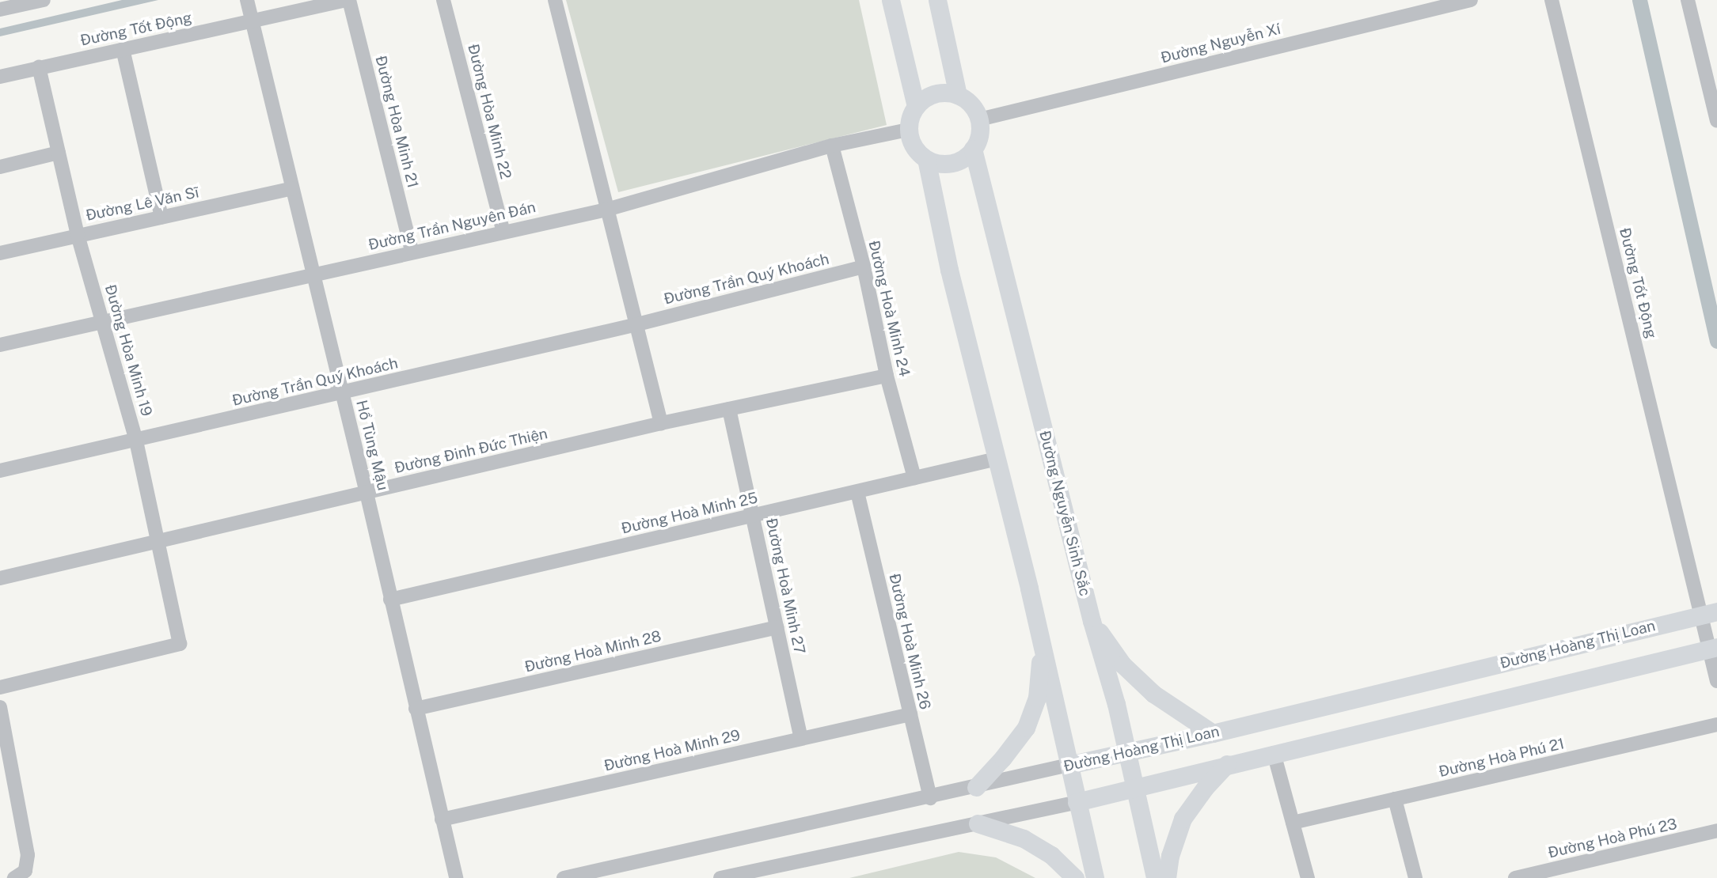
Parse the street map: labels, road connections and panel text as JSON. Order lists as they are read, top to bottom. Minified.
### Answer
{"streets":{"main road":["Đường Nguyễn Sinh Sắc","Đường Hoàng Thị Loan"],"street":["Đường Tốt Động","Đường Nguyễn Xí","Đường Hòa Minh 22","Đường Hòa Minh 21","Đường Lê Văn Sĩ","Đường Trần Nguyên Đán","Đường Trần Quý Khoách","Đường Hoà Minh 24","Đường Hòa Minh 19","Hồ Tùng Mậu","Đường Đinh Đức Thiện","Đường Hoà Minh 25","Đường Hoà Minh 27","Đường Hoà Minh 26","Đường Hoà Minh 28","Đường Hoà Minh 29","Đường Hoà Phú 21","Đường Hoà Phú 23"]},"crossings":[["Đường Tốt Động","Đường Hòa Minh 21"],["Đường Tốt Động","Đường Hòa Minh 19"],["Đường Tốt Động","Hồ Tùng Mậu"],["Đường Tốt Động","Đường Hoàng Thị Loan"],["Đường Nguyễn Xí","Đường Trần Nguyên Đán"],["Đường Nguyễn Xí","Đường Nguyễn Sinh Sắc"],["Đường Hòa Minh 22","Đường Trần Nguyên Đán"],["Đường Hòa Minh 21","Đường Trần Nguyên Đán"],["Đường Lê Văn Sĩ","Đường Hòa Minh 19"],["Đường Lê Văn Sĩ","Hồ Tùng Mậu"],["Đường Trần Nguyên Đán","Đường Hoà Minh 24"],["Đường Trần Nguyên Đán","Đường Hòa Minh 19"],["Đường Trần Nguyên Đán","Hồ Tùng Mậu"],["Đường Trần Nguyên Đán","Đường Nguyễn Sinh Sắc"],["Đường Trần Quý Khoách","Đường Hoà Minh 24"],["Đường Trần Quý Khoách","Đường Hòa Minh 19"],["Đường Trần Quý Khoách","Hồ Tùng Mậu"],["Đường Hoà Minh 24","Đường Đinh Đức Thiện"],["Đường Hoà Minh 24","Đường Hoà Minh 25"],["Đường Hòa Minh 19","Đường Đinh Đức Thiện"],["Hồ Tùng Mậu","Đường Đinh Đức Thiện"],["Hồ Tùng Mậu","Đường Hoà Minh 25"],["Hồ Tùng Mậu","Đường Hoà Minh 28"],["Hồ Tùng Mậu","Đường Hoà Minh 29"],["Đường Đinh Đức Thiện","Đường Hoà Minh 27"],["Đường Hoà Minh 25","Đường Hoà Minh 27"],["Đường Hoà Minh 25","Đường Hoà Minh 26"],["Đường Nguyễn Sinh Sắc","Đường Hoàng Thị Loan"],["Đường Hoà Minh 27","Đường Hoà Minh 28"],["Đường Hoà Minh 27","Đường Hoà Minh 29"],["Đường Hoà Minh 26","Đường Hoàng Thị Loan"],["Đường Hoà Minh 26","Đường Hoà Minh 29"]]}
